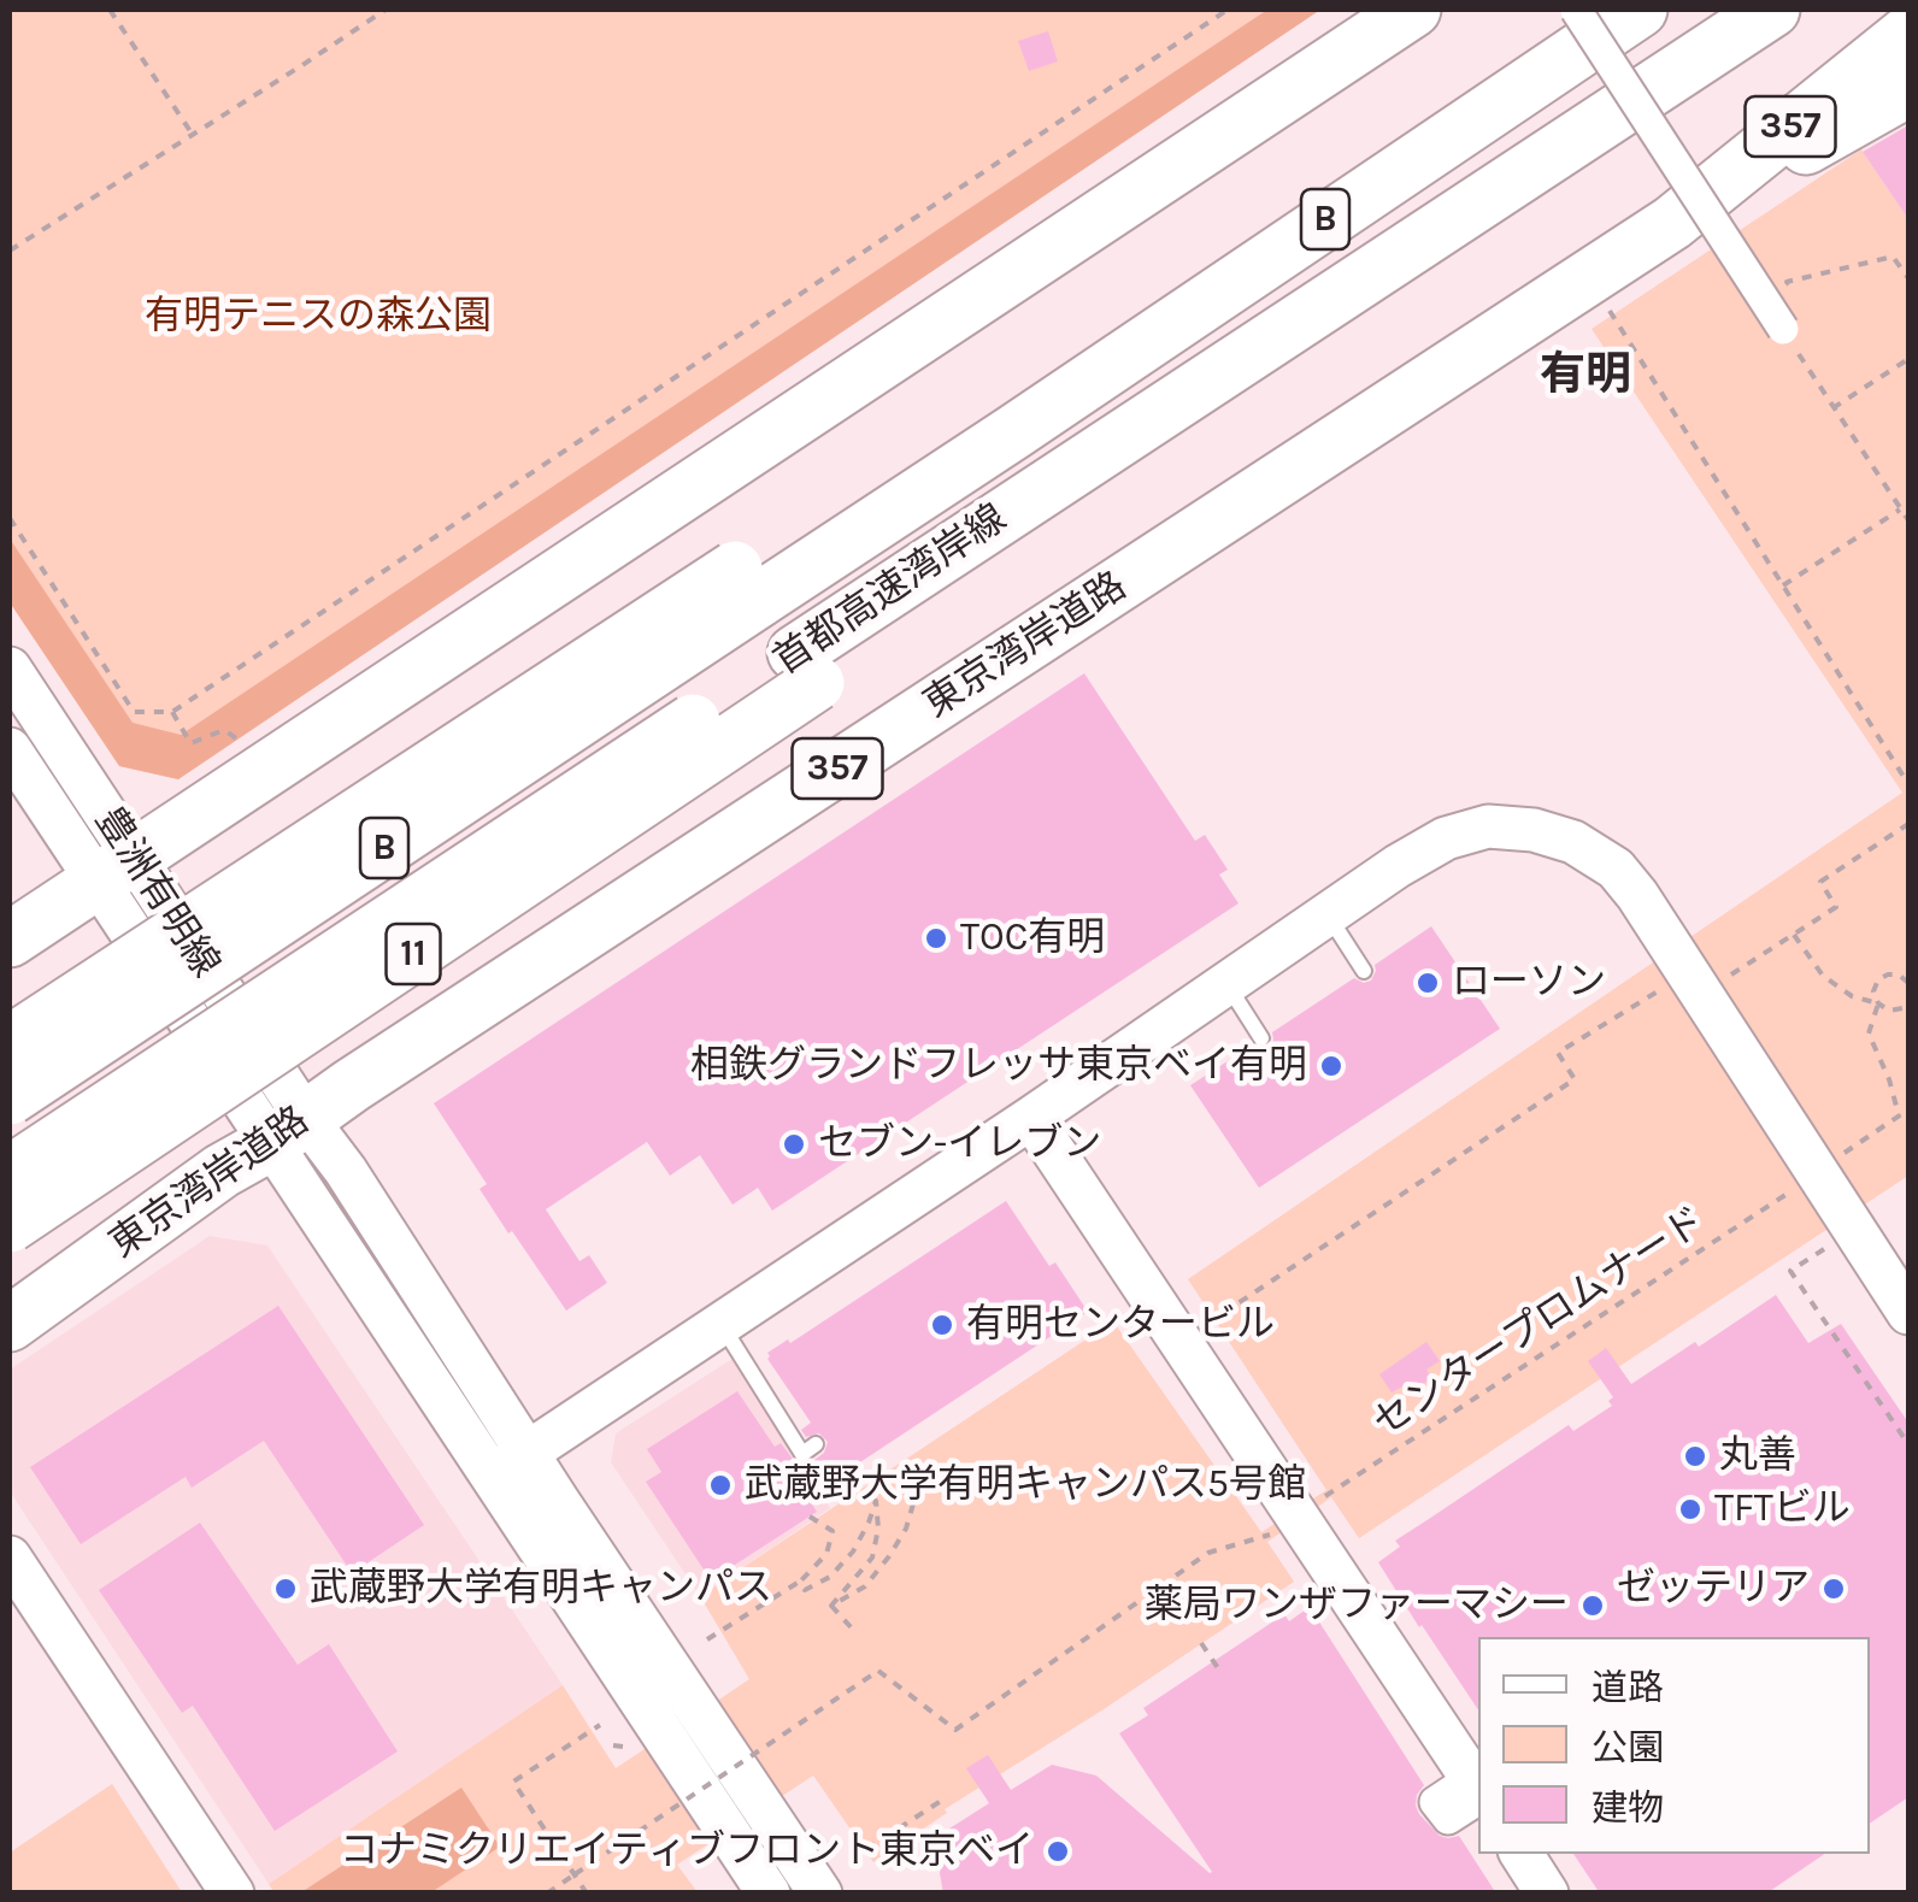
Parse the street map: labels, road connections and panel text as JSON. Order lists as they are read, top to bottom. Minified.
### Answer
{"streets":{"highway":["357","B","首都高速湾岸線","東京湾岸道路","11"],"street":["豊洲有明線"],"path":["センタープロムナード"]},"crossings":[["357","東京湾岸道路"],["B","11"],["首都高速湾岸線","11"],["東京湾岸道路","豊洲有明線"]],"districts":["有明"],"parks":["有明テニスの森公園"],"places":["TOC有明","ローソン","相鉄グランドフレッサ東京ベイ有明","セブン-イレブン","有明センタービル","丸善","武蔵野大学有明キャンパス5号館","TFTビル","武蔵野大学有明キャンパス","ゼッテリア","薬局ワンザファーマシー","コナミクリエイティブフロント東京ベイ"],"legend":["道路","公園","建物"]}
